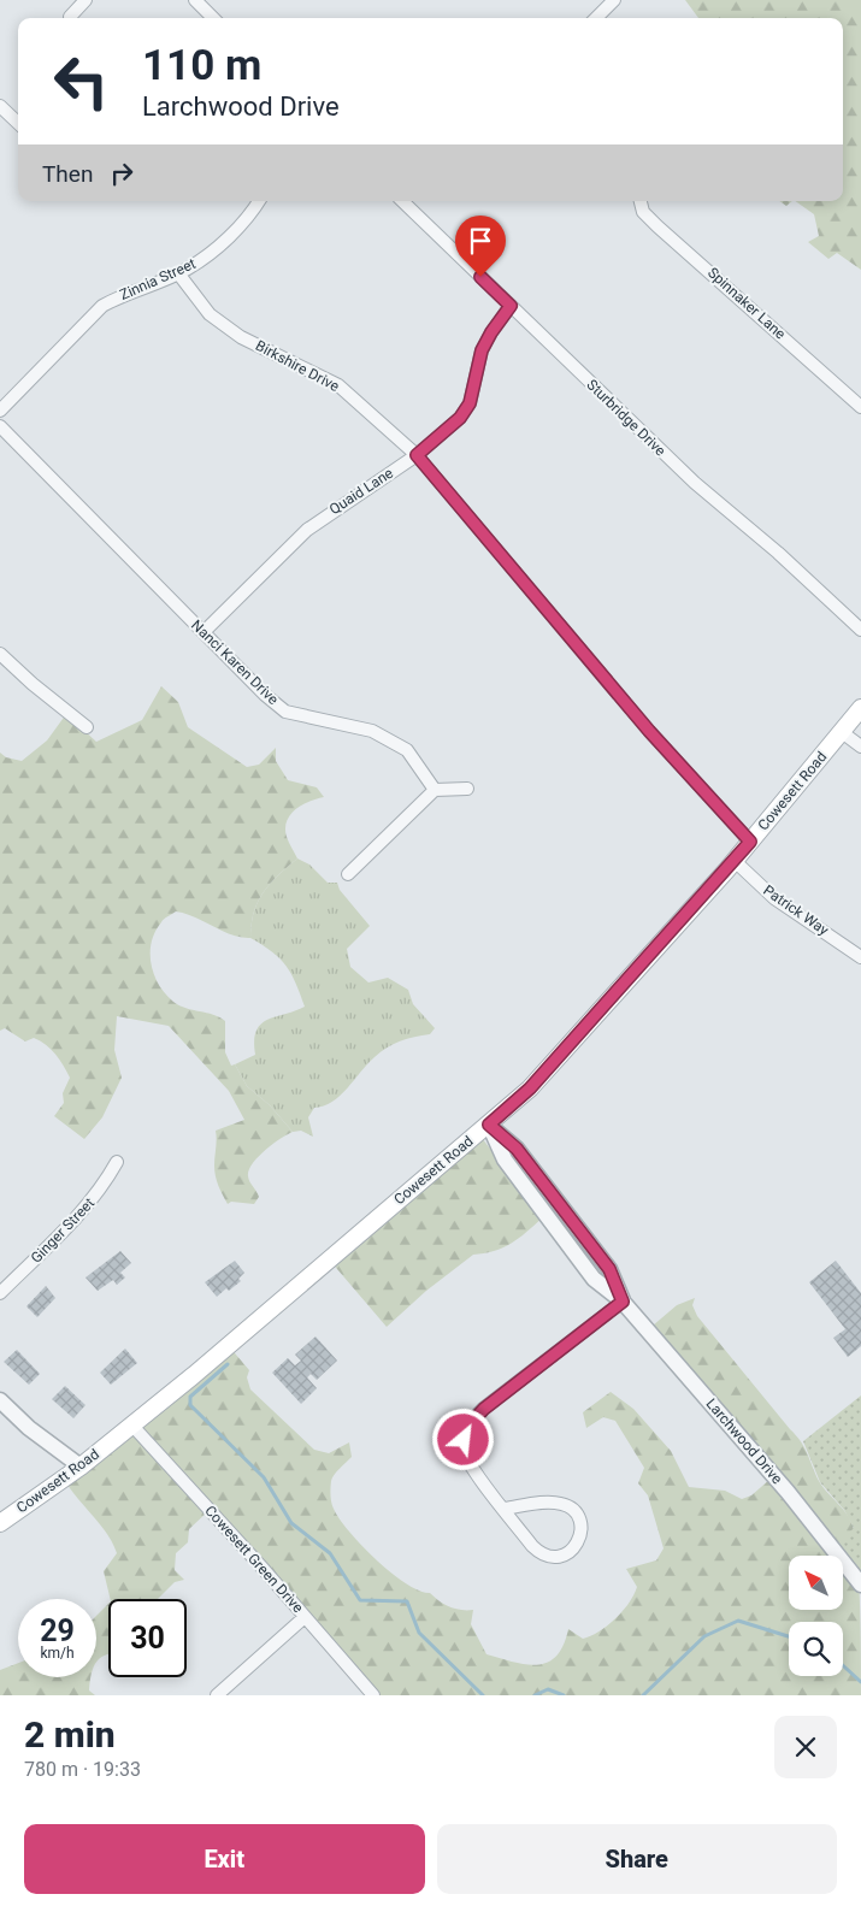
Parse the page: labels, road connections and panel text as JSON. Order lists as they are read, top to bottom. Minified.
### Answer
{"streets":{"main road":["Cowesett Road"],"street":["Zinnia Street","Spinnaker Lane","Birkshire Drive","Sturbridge Drive","Quaid Lane","Nanci Karen Drive","Patrick Way","Ginger Street","Larchwood Drive","Cowesett Green Drive"]},"crossings":[["Zinnia Street","Birkshire Drive"],["Birkshire Drive","Quaid Lane"],["Birkshire Drive","Cowesett Road"],["Sturbridge Drive","Quaid Lane"],["Quaid Lane","Nanci Karen Drive"],["Cowesett Road","Patrick Way"],["Cowesett Road","Larchwood Drive"],["Cowesett Road","Cowesett Green Drive"]],"north":"top left","page":{"turn":["110 m","Larchwood Drive"],"then":"Then","speed":"29 km/h","limit":"30","heading":["2 min","780 m · 19:33"],"buttons":["Exit","Share"]}}
